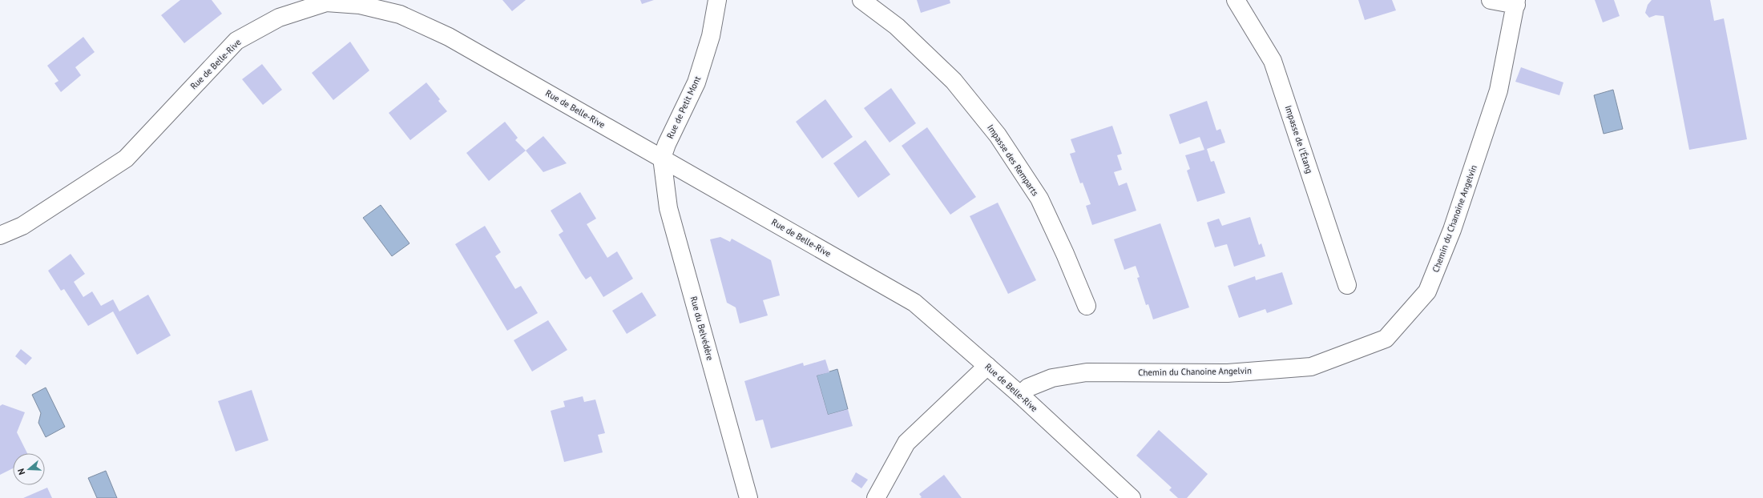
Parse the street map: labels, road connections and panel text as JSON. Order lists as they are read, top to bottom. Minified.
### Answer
{"streets":{"street":["Rue de Belle-Rive","Rue de Petit Mont","Impasse de l'Étang","Impasse des Remparts","Chemin du Chanoine Angelvin","Rue du Belvédère"]},"crossings":[["Rue de Belle-Rive","Rue de Petit Mont"],["Rue de Belle-Rive","Chemin du Chanoine Angelvin"],["Rue de Belle-Rive","Rue du Belvédère"],["Rue de Petit Mont","Rue du Belvédère"]],"north":"left"}
